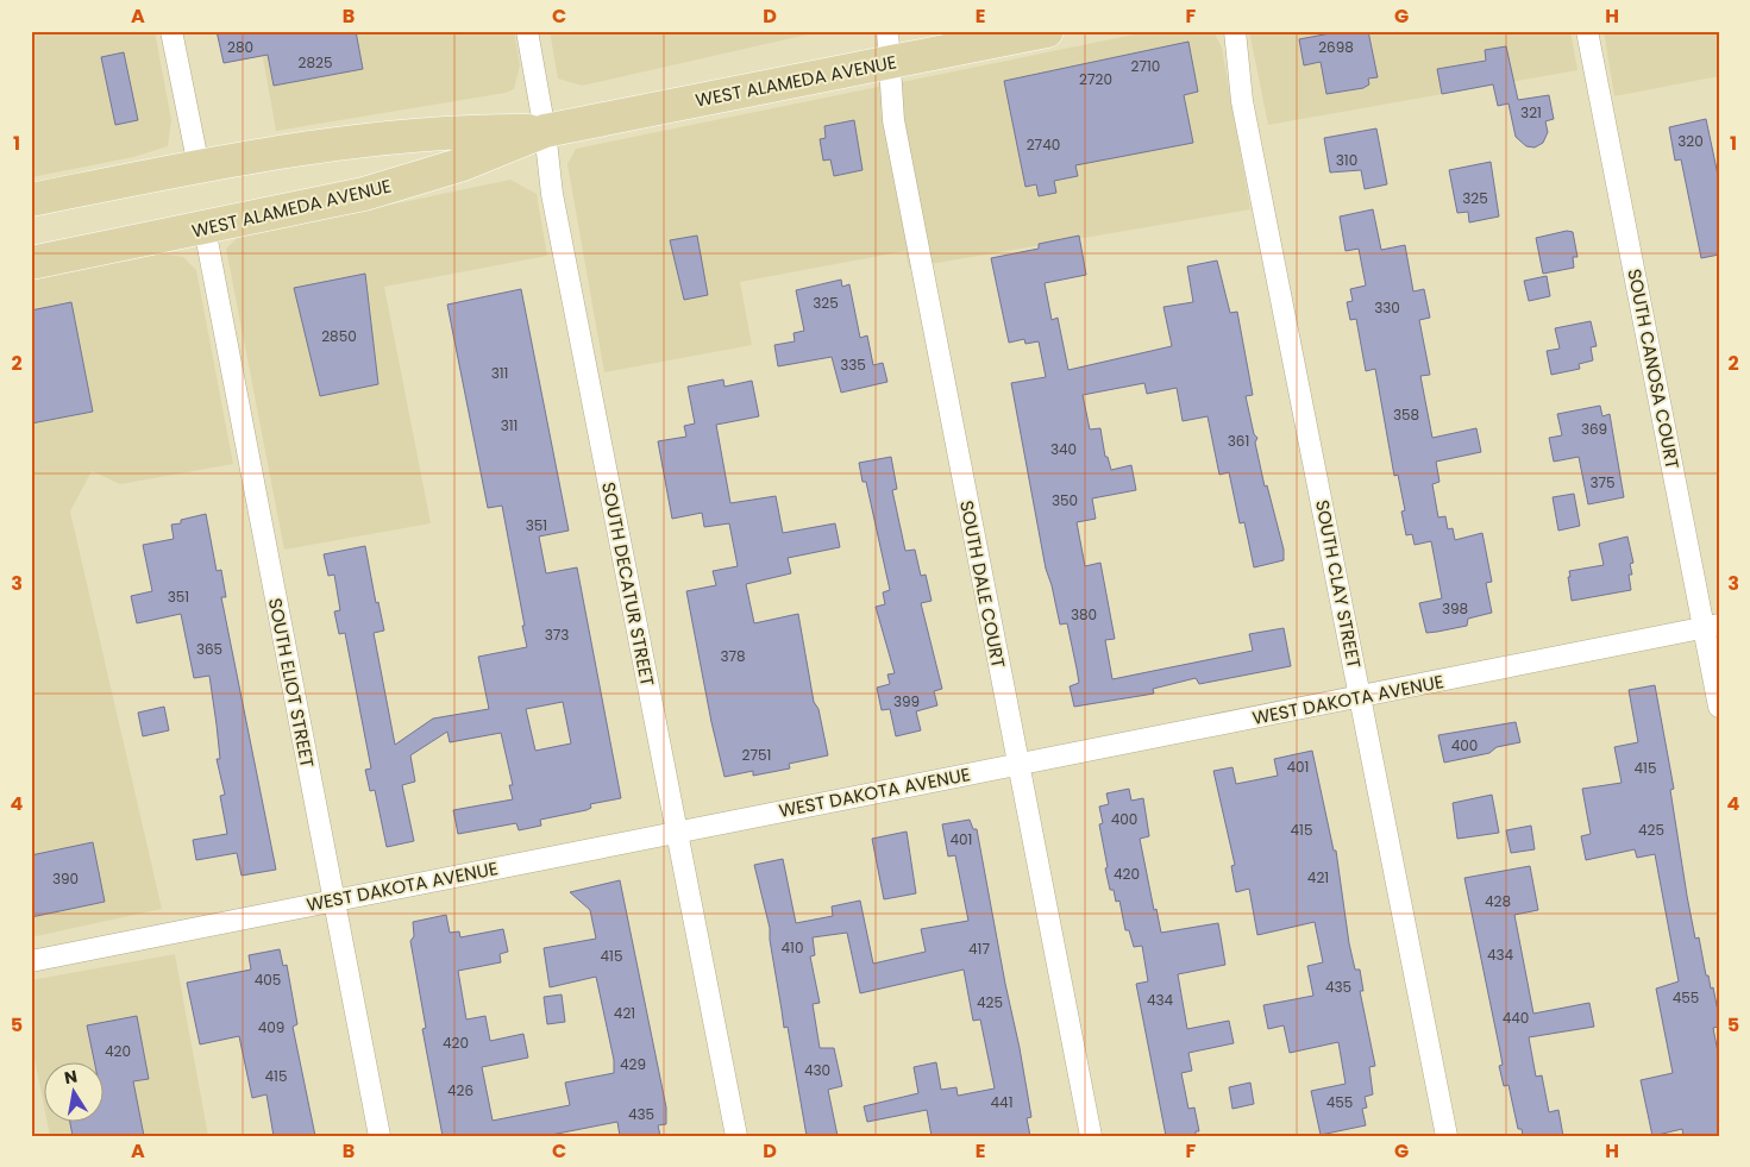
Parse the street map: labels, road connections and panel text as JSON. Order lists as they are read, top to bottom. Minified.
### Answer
{"streets":{"main road":["WEST ALAMEDA AVENUE"],"street":["SOUTH CANOSA COURT","SOUTH DECATUR STREET","SOUTH DALE COURT","SOUTH CLAY STREET","SOUTH ELIOT STREET","WEST DAKOTA AVENUE"]},"crossings":[["WEST ALAMEDA AVENUE","SOUTH DECATUR STREET"],["WEST ALAMEDA AVENUE","SOUTH DALE COURT"],["WEST ALAMEDA AVENUE","SOUTH ELIOT STREET"],["SOUTH CANOSA COURT","WEST DAKOTA AVENUE"],["SOUTH DECATUR STREET","WEST DAKOTA AVENUE"],["SOUTH DALE COURT","WEST DAKOTA AVENUE"],["SOUTH CLAY STREET","WEST DAKOTA AVENUE"],["SOUTH ELIOT STREET","WEST DAKOTA AVENUE"]],"house_numbers":["280","2698","2825","2710","2720","321","320","2740","310","325","325","330","2850","335","311","358","311","369","361","340","375","350","351","351","398","380","373","365","378","399","400","2751","401","415","400","415","425","401","420","421","390","428","410","417","434","415","405","435","455","434","425","421","440","409","420","420","429","430","415","426","441","455","435"],"north":"top","grid":{"columns":["A","B","C","D","E","F","G","H"],"rows":["1","2","3","4","5"]}}
